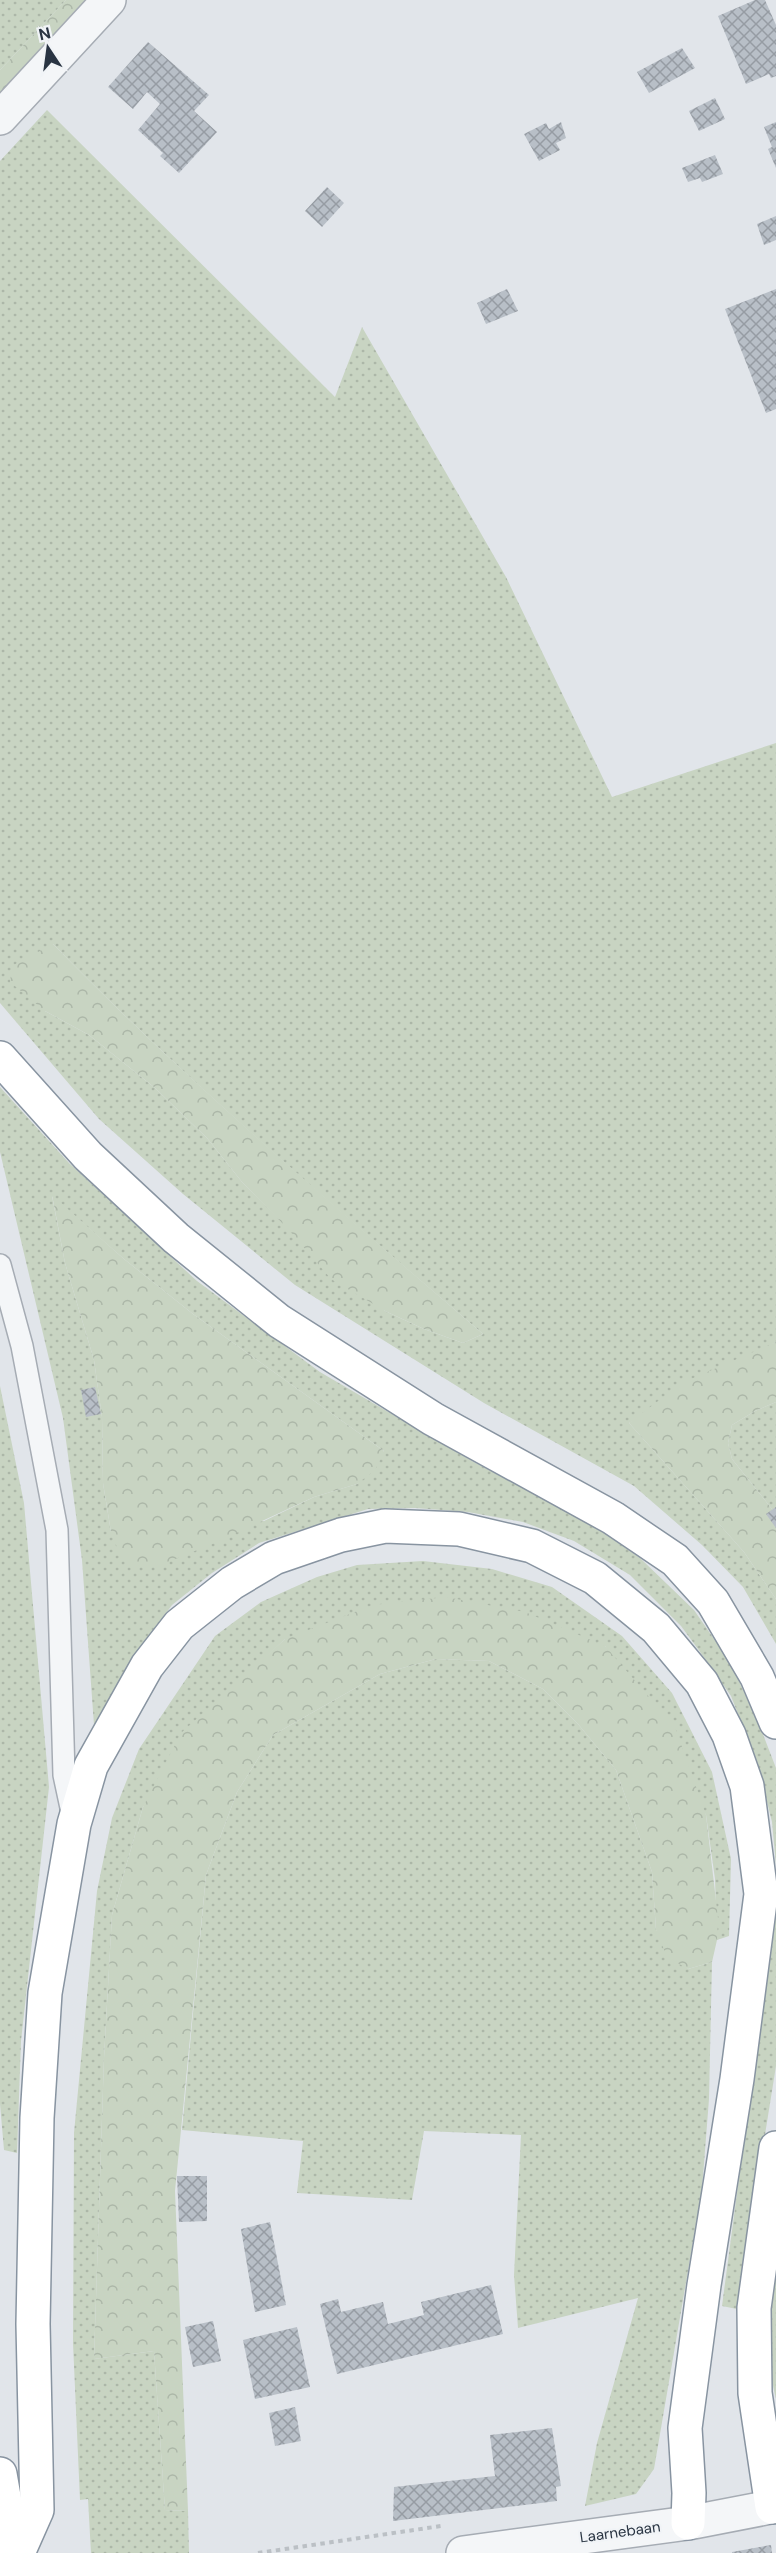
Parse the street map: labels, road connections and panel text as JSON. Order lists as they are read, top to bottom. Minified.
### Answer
{"streets":{"street":["Laarnebaan"]},"north":"top"}
